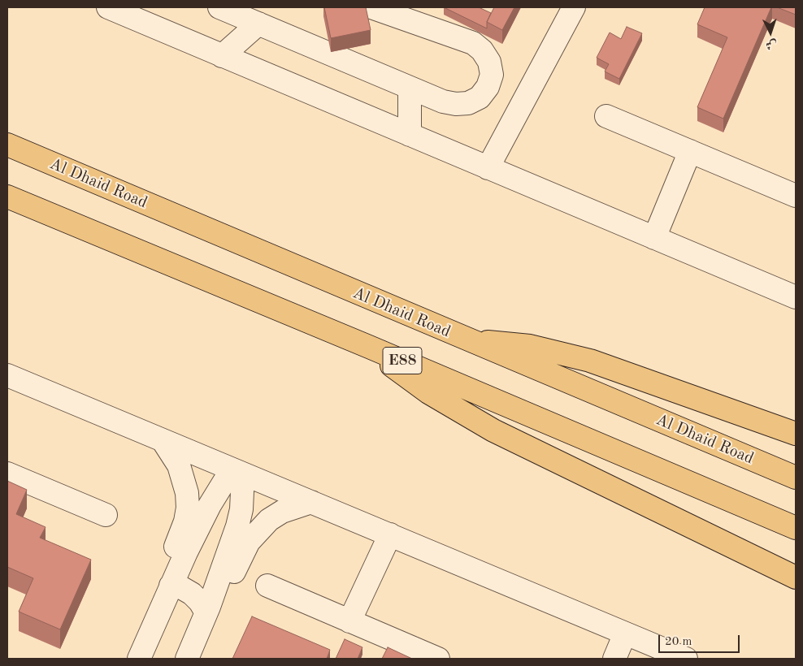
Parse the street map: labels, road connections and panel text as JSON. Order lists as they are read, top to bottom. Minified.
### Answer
{"streets":{"highway":["Al Dhaid Road","E88"]},"scale_bar":"20 m","north":"bottom"}
